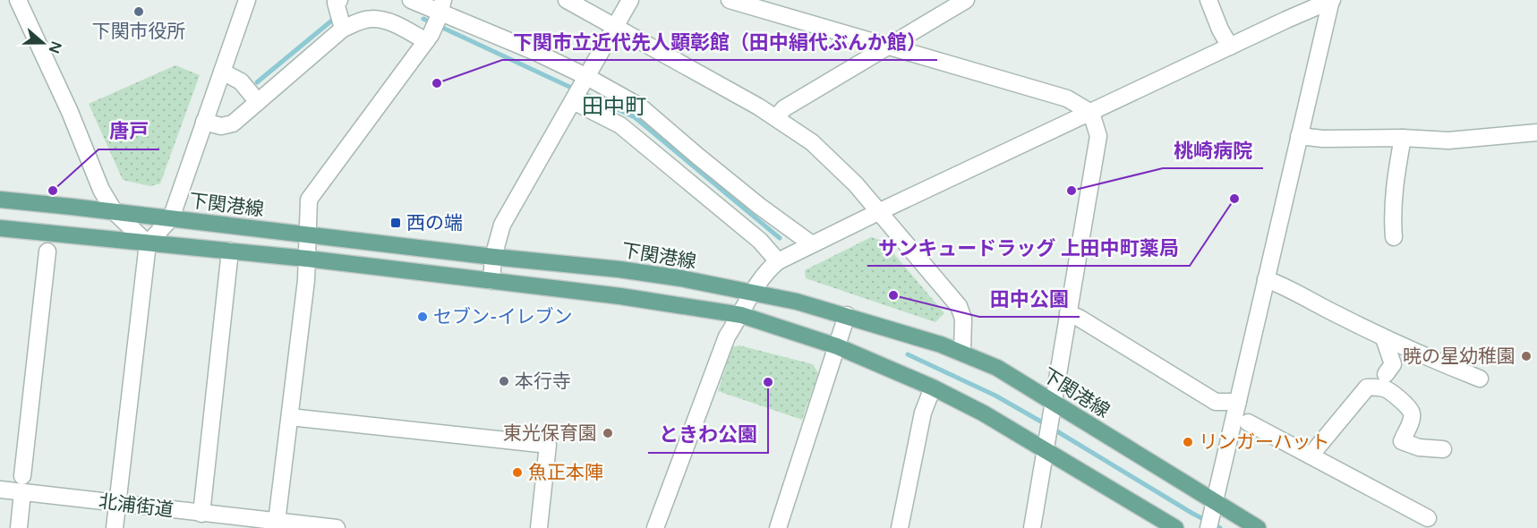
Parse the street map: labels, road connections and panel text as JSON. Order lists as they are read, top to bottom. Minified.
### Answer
{"streets":{"main road":["下関港線"],"street":["北浦街道"]},"districts":["田中町"],"places":{"other":["下関市役所","下関市立近代先人顕彰館（田中絹代ぶんか館）","唐戸","桃崎病院","サンキュードラッグ 上田中町薬局","田中公園","セブン-イレブン","暁の星幼稚園","本行寺","ときわ公園","東光保育園","リンガーハット","魚正本陣"],"transit":["西の端"]},"north":"right"}
